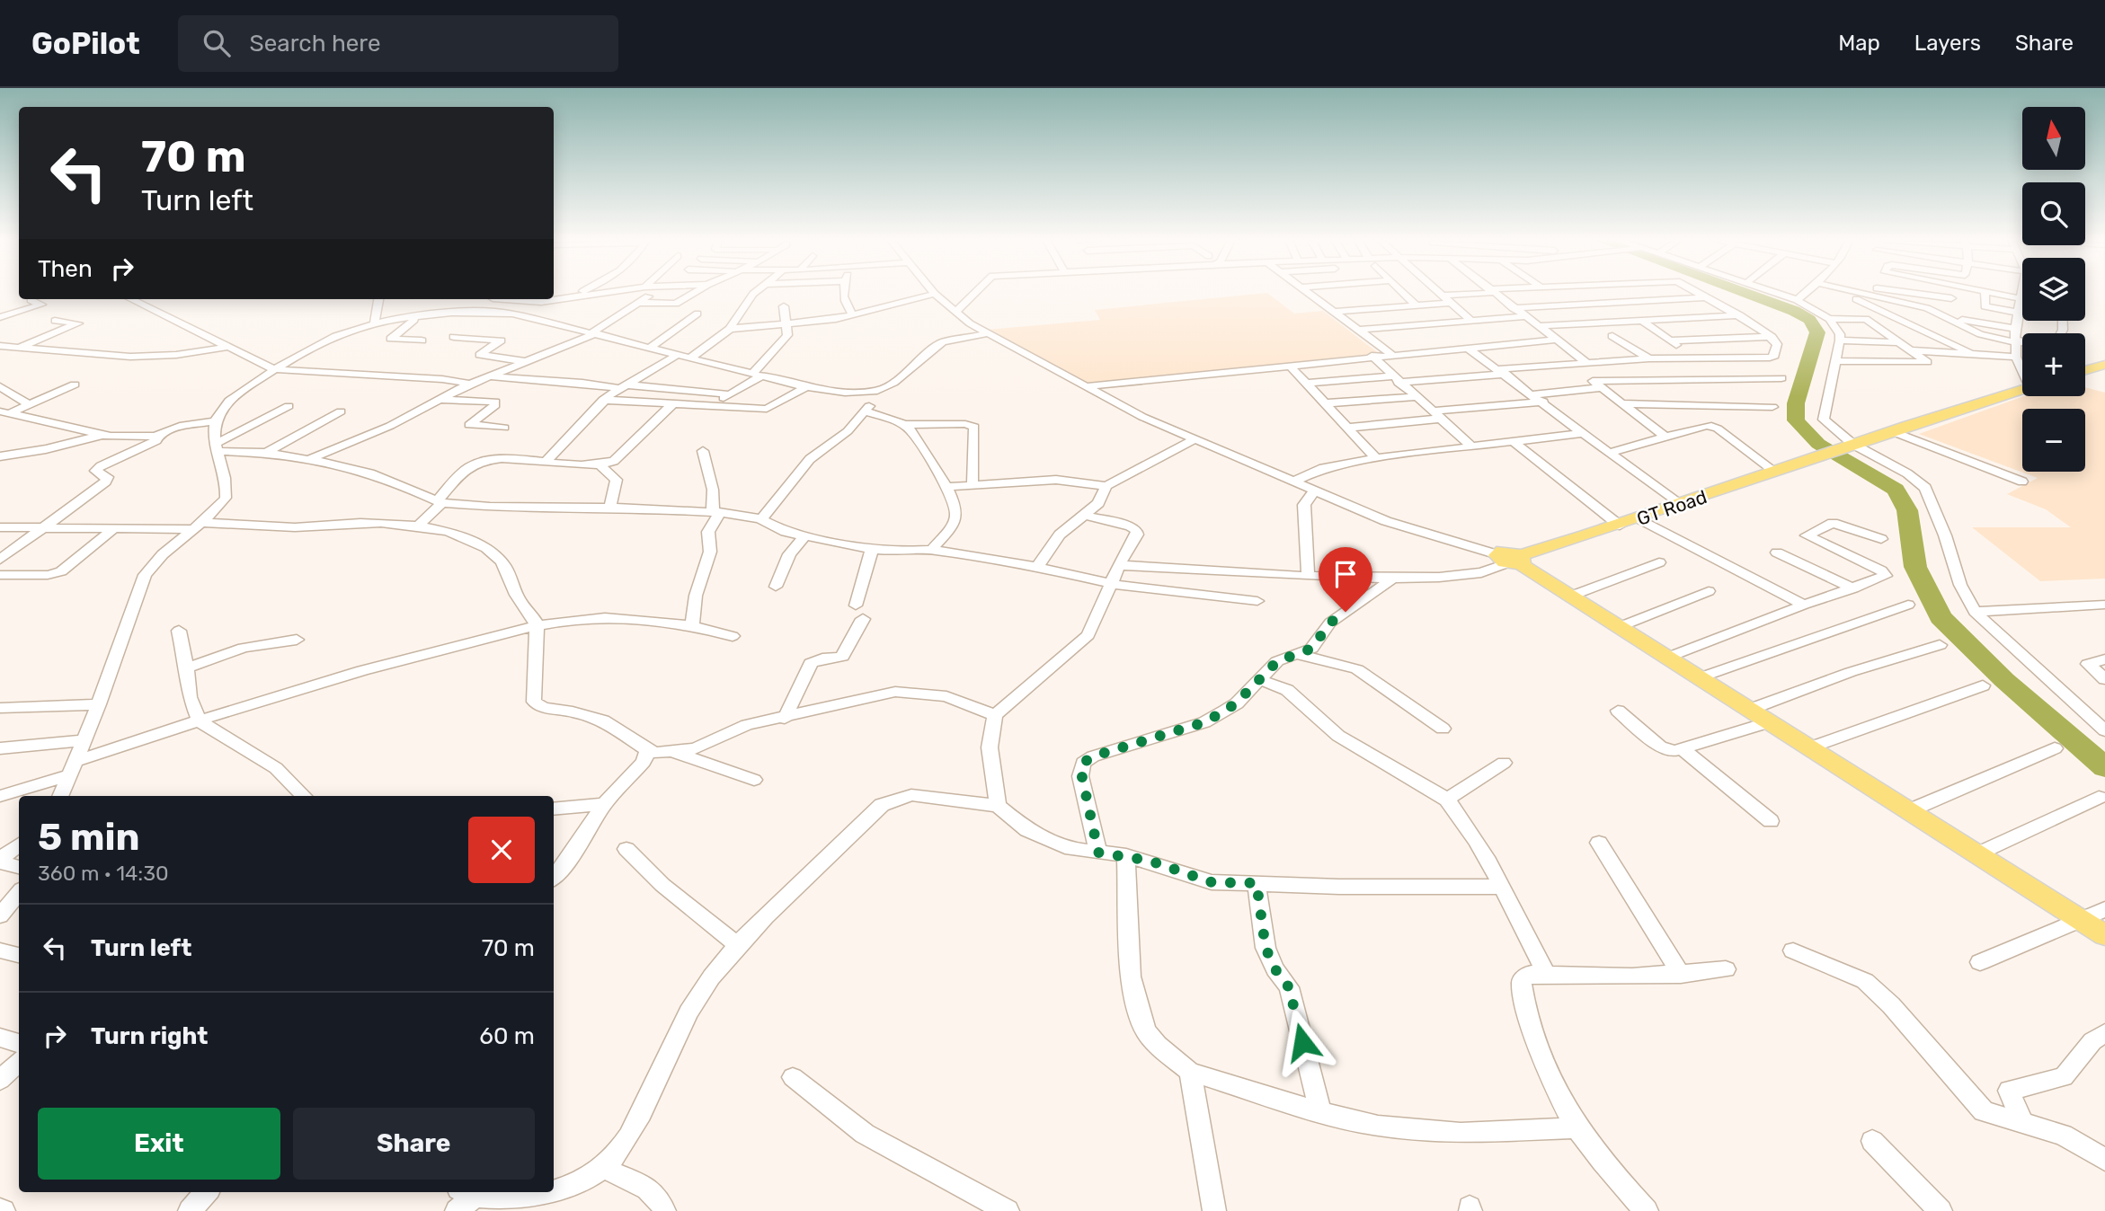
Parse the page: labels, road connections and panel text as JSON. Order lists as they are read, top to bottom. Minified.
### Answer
{"streets":{"main road":["GT Road"]},"north":"top","page":{"header":"GoPilot","search":"Search here","nav":["Map","Layers","Share"],"map_buttons":["+","−"],"turn":["70 m","Turn left"],"then":"Then","heading":["5 min","360 m · 14:30"],"list":[{"name":"Turn left","value":"70 m"},{"name":"Turn right","value":"60 m"}],"buttons":["Exit","Share"]}}
